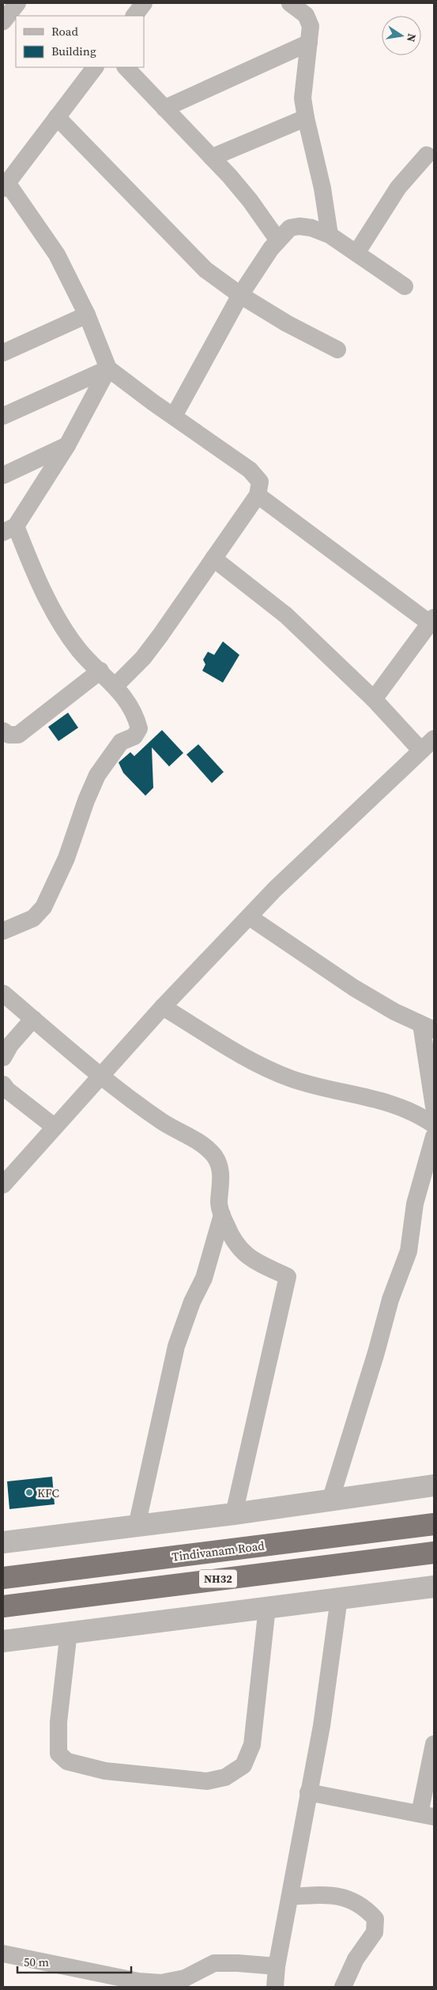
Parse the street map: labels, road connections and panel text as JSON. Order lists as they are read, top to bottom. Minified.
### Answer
{"streets":{"highway":["Tindivanam Road","NH32"]},"places":["KFC"],"legend":["Road","Building"],"scale_bar":"50 m","north":"right"}
